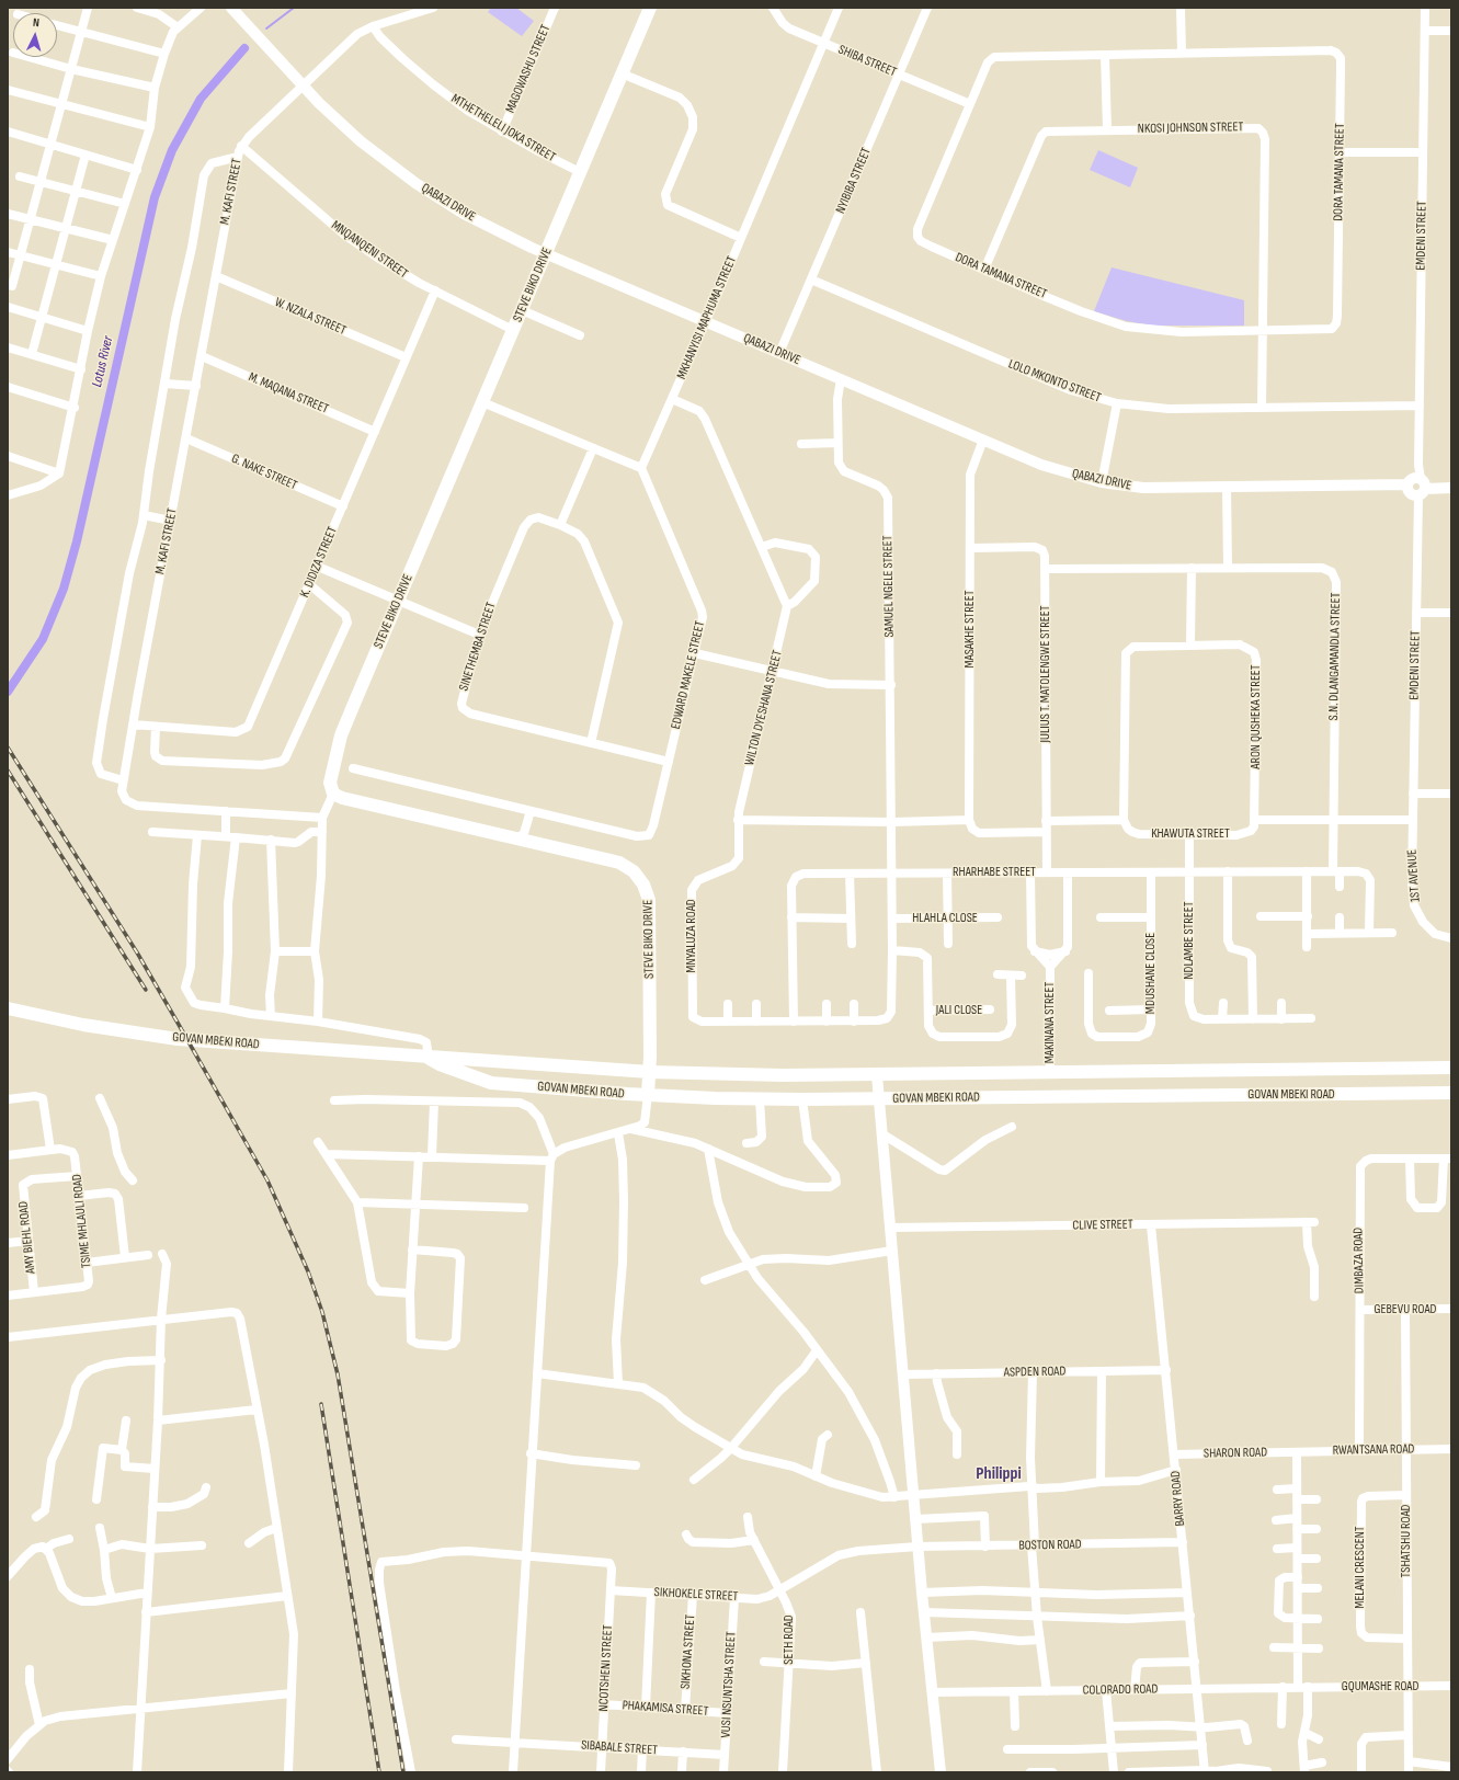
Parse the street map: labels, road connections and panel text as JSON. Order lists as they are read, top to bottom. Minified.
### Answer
{"streets":{"main road":["STEVE BIKO DRIVE","GOVAN MBEKI ROAD"],"street":["SHIBA STREET","MAGOWASHU STREET","MTHETHELELI JOKA STREET","NKOSI JOHNSON STREET","DORA TAMANA STREET","NYIBIBA STREET","M. KAFI STREET","QABAZI DRIVE","EMDENI STREET","MNQANQENI STREET","W. NZALA STREET","MKHANYISI MAPHUMA STREET","LOLO MKONTO STREET","M. MAQANA STREET","G. NAKE STREET","K. DIDIZA STREET","SAMUEL NGELE STREET","MASAKHE STREET","SINETHEMBA STREET","S.N. DLANGAMANDLA STREET","JULIUS T. MATOLENGWE STREET","EDWARD MAKELE STREET","WILTON DYESHANA STREET","ARON QUSHEKA STREET","KHAWUTA STREET","RHARHABE STREET","1ST AVENUE","HLAHLA CLOSE","MNYALUZA ROAD","NDLAMBE STREET","MDUSHANE CLOSE","JALI CLOSE","MAKINANA STREET","TSIME MHLAULI ROAD","CLIVE STREET","AMY BIEHL ROAD","DIMBAZA ROAD","GEBEVU ROAD","ASPDEN ROAD","RWANTSANA ROAD","SHARON ROAD","BARRY ROAD","TSHATSHU ROAD","BOSTON ROAD","MELANI CRESCENT","SIKHOKELE STREET","SETH ROAD","SIKHONA STREET","NCOTSHENI STREET","VUSI NSUNTSHA STREET","GQUMASHE ROAD","COLORADO ROAD","PHAKAMISA STREET","SIBABALE STREET"]},"crossings":[["SHIBA STREET","DORA TAMANA STREET"],["SHIBA STREET","NYIBIBA STREET"],["SHIBA STREET","MKHANYISI MAPHUMA STREET"],["MAGOWASHU STREET","MTHETHELELI JOKA STREET"],["MTHETHELELI JOKA STREET","M. KAFI STREET"],["MTHETHELELI JOKA STREET","STEVE BIKO DRIVE"],["NKOSI JOHNSON STREET","DORA TAMANA STREET"],["NKOSI JOHNSON STREET","LOLO MKONTO STREET"],["NYIBIBA STREET","QABAZI DRIVE"],["NYIBIBA STREET","LOLO MKONTO STREET"],["M. KAFI STREET","QABAZI DRIVE"],["M. KAFI STREET","MNQANQENI STREET"],["M. KAFI STREET","W. NZALA STREET"],["M. KAFI STREET","M. MAQANA STREET"],["M. KAFI STREET","G. NAKE STREET"],["M. KAFI STREET","K. DIDIZA STREET"],["QABAZI DRIVE","EMDENI STREET"],["QABAZI DRIVE","STEVE BIKO DRIVE"],["QABAZI DRIVE","MKHANYISI MAPHUMA STREET"],["QABAZI DRIVE","SAMUEL NGELE STREET"],["QABAZI DRIVE","MASAKHE STREET"],["EMDENI STREET","LOLO MKONTO STREET"],["EMDENI STREET","1ST AVENUE"],["MNQANQENI STREET","STEVE BIKO DRIVE"],["MNQANQENI STREET","K. DIDIZA STREET"],["STEVE BIKO DRIVE","GOVAN MBEKI ROAD"],["W. NZALA STREET","K. DIDIZA STREET"],["MKHANYISI MAPHUMA STREET","EDWARD MAKELE STREET"],["M. MAQANA STREET","K. DIDIZA STREET"],["G. NAKE STREET","K. DIDIZA STREET"],["SAMUEL NGELE STREET","MNYALUZA ROAD"],["MASAKHE STREET","JULIUS T. MATOLENGWE STREET"],["SINETHEMBA STREET","EDWARD MAKELE STREET"],["S.N. DLANGAMANDLA STREET","JULIUS T. MATOLENGWE STREET"],["S.N. DLANGAMANDLA STREET","RHARHABE STREET"],["JULIUS T. MATOLENGWE STREET","RHARHABE STREET"],["WILTON DYESHANA STREET","MNYALUZA ROAD"],["ARON QUSHEKA STREET","KHAWUTA STREET"],["KHAWUTA STREET","NDLAMBE STREET"],["RHARHABE STREET","MNYALUZA ROAD"],["RHARHABE STREET","NDLAMBE STREET"],["RHARHABE STREET","MDUSHANE CLOSE"],["HLAHLA CLOSE","MNYALUZA ROAD"],["MAKINANA STREET","GOVAN MBEKI ROAD"],["TSIME MHLAULI ROAD","AMY BIEHL ROAD"],["CLIVE STREET","BARRY ROAD"],["DIMBAZA ROAD","GEBEVU ROAD"],["DIMBAZA ROAD","RWANTSANA ROAD"],["GEBEVU ROAD","TSHATSHU ROAD"],["ASPDEN ROAD","BARRY ROAD"],["RWANTSANA ROAD","SHARON ROAD"],["RWANTSANA ROAD","TSHATSHU ROAD"],["SHARON ROAD","BARRY ROAD"],["BARRY ROAD","BOSTON ROAD"],["BARRY ROAD","COLORADO ROAD"],["TSHATSHU ROAD","MELANI CRESCENT"],["TSHATSHU ROAD","GQUMASHE ROAD"],["BOSTON ROAD","SIKHOKELE STREET"],["SIKHOKELE STREET","SETH ROAD"],["SIKHOKELE STREET","SIKHONA STREET"],["SIKHOKELE STREET","NCOTSHENI STREET"],["SIKHOKELE STREET","VUSI NSUNTSHA STREET"],["SIKHONA STREET","PHAKAMISA STREET"],["NCOTSHENI STREET","PHAKAMISA STREET"],["NCOTSHENI STREET","SIBABALE STREET"],["VUSI NSUNTSHA STREET","PHAKAMISA STREET"],["VUSI NSUNTSHA STREET","SIBABALE STREET"],["GQUMASHE ROAD","COLORADO ROAD"]],"districts":["Philippi"],"water":["Lotus River"],"north":"top"}
